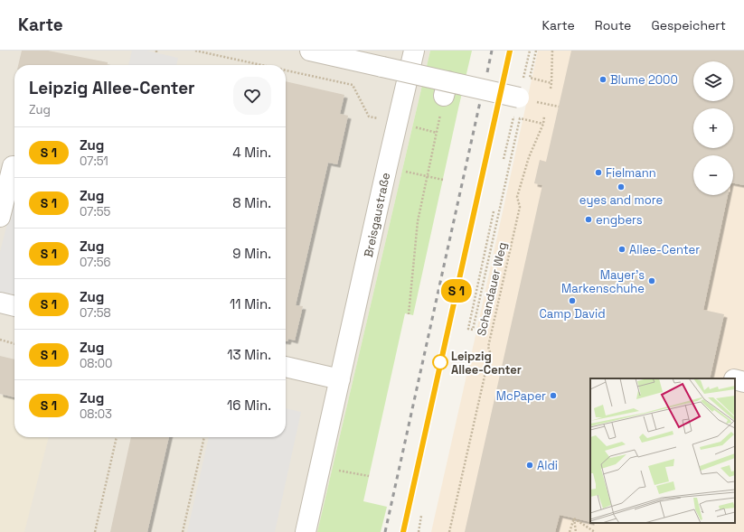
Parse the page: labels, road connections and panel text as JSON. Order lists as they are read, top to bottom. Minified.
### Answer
{"streets":{"street":["Breisgaustraße"],"path":["Schandauer Weg"]},"places":["Blume 2000","Fielmann","eyes and more","engbers","Allee-Center","Mayer's Markenschuhe","Camp David","Leipzig Allee-Center","McPaper","Aldi"],"page":{"header":"Karte","nav":["Karte","Route","Gespeichert"],"on_map":"S 1","map_buttons":["+","−"],"heading":["Leipzig Allee-Center","Zug"],"list":[{"mark":"S 1","name":"Zug","note":"07:51","value":"4 Min."},{"mark":"S 1","name":"Zug","note":"07:55","value":"8 Min."},{"mark":"S 1","name":"Zug","note":"07:56","value":"9 Min."},{"mark":"S 1","name":"Zug","note":"07:58","value":"11 Min."},{"mark":"S 1","name":"Zug","note":"08:00","value":"13 Min."},{"mark":"S 1","name":"Zug","note":"08:03","value":"16 Min."}]}}
